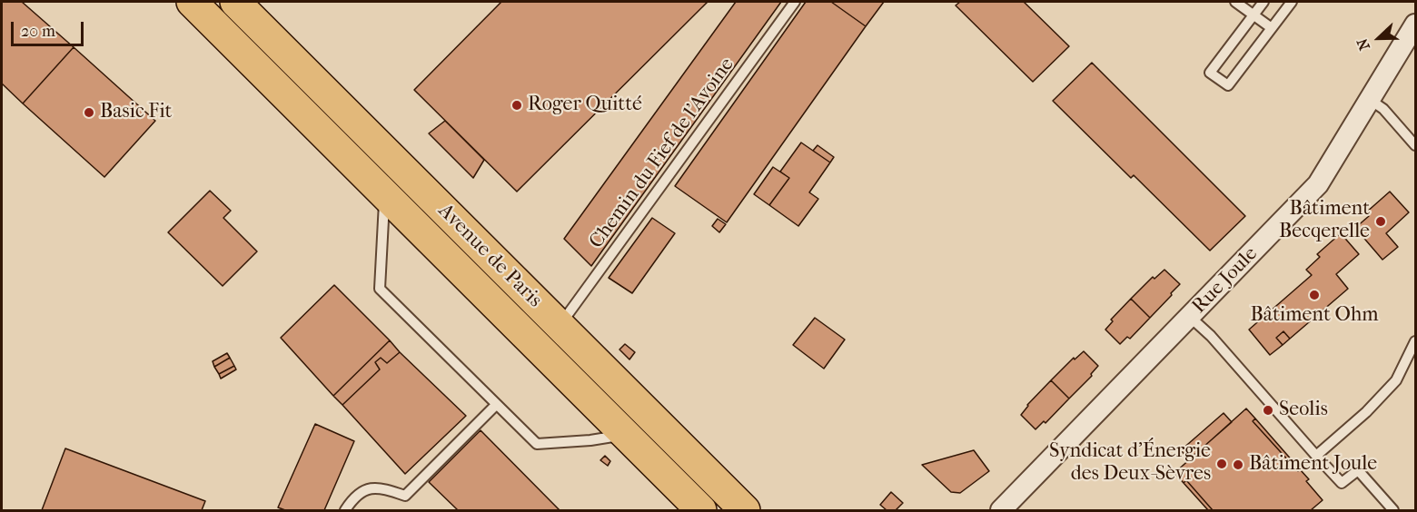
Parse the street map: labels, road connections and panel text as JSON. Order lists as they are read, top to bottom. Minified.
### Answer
{"streets":{"main road":["Avenue de Paris"],"street":["Rue Joule"],"lane":["Chemin du Fief de l'Avoine"]},"crossings":[["Chemin du Fief de l'Avoine","Avenue de Paris"]],"places":["Roger Quitté","Basic Fit","Bâtiment Becqerelle","Bâtiment Ohm","Seolis","Syndicat d'Énergie des Deux-Sèvres","Bâtiment Joule"],"scale_bar":"20 m","north":"left"}
